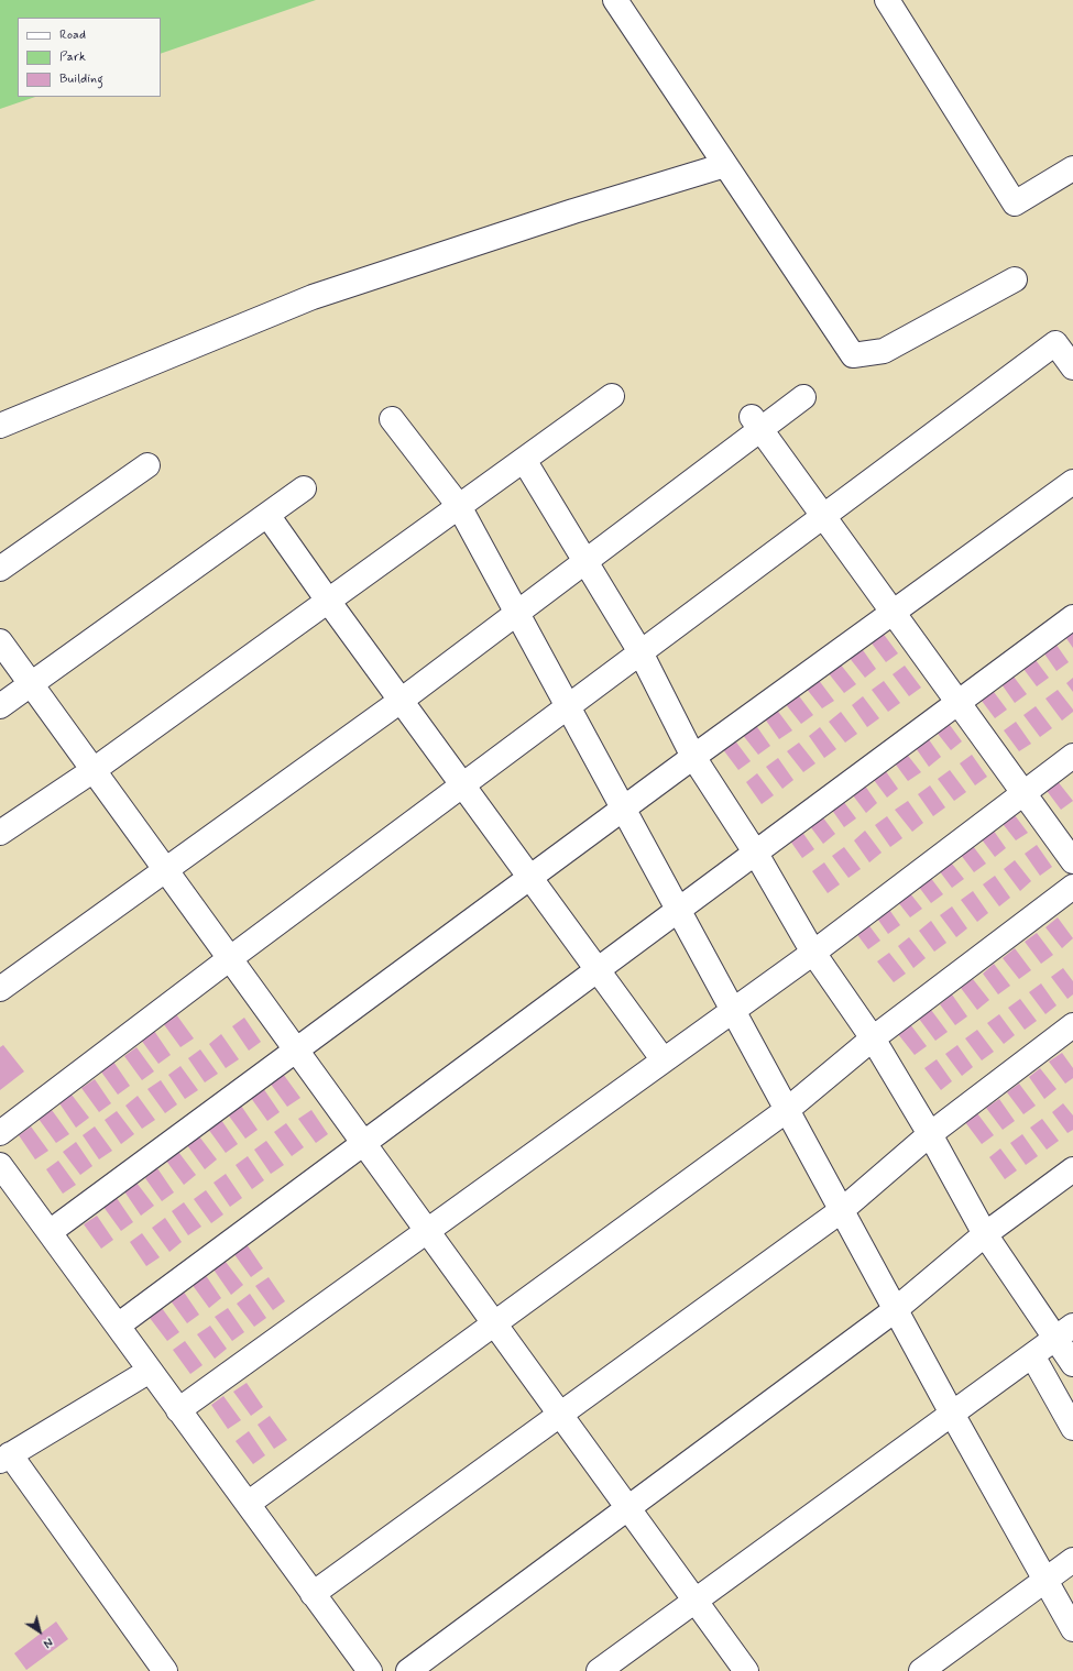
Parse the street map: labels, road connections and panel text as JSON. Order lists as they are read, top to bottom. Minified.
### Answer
{"legend":["Road","Park","Building"],"north":"bottom right"}
